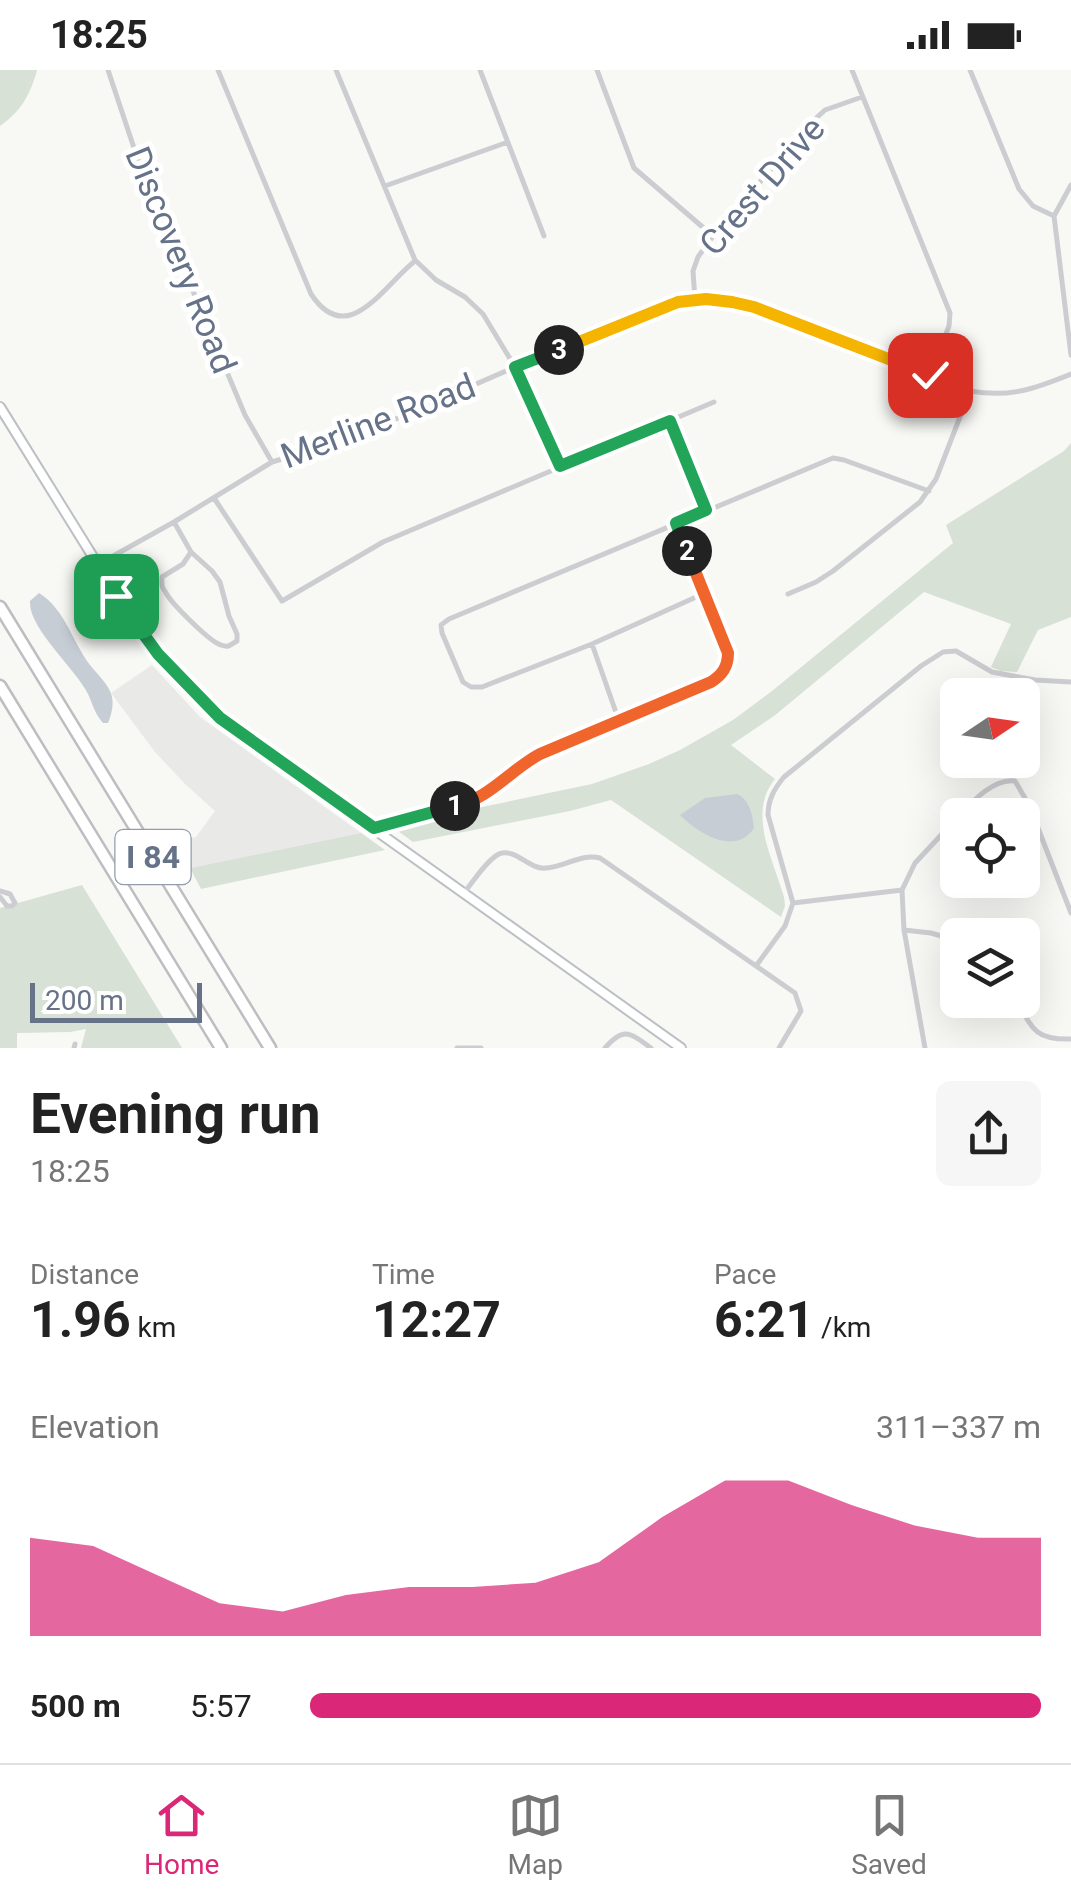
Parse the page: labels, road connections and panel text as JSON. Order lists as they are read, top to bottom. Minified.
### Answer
{"streets":{"highway":["I 84"],"street":["Crest Drive","Discovery Road","Merline Road"]},"crossings":[["Crest Drive","Merline Road"],["Discovery Road","Merline Road"]],"scale_bar":"200 m","north":"right","page":{"status":"18:25","pins":["3","2","1"],"scale":"200 m","heading":["Evening run","18:25"],"stats":[["Distance","1.96 km"],["Time","12:27"],["Pace","6:21 /km"]],"chart":["Elevation","311–337 m"],"list":[{"name":"500 m","note":"5:57"}],"tabs":["Home","Map","Saved"]}}
